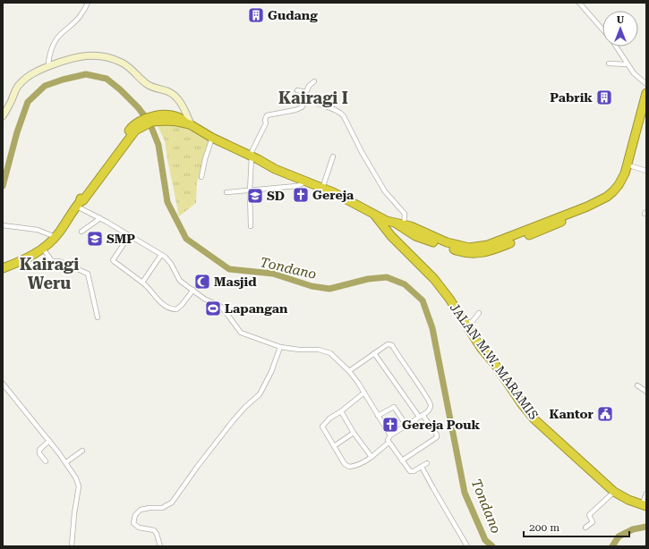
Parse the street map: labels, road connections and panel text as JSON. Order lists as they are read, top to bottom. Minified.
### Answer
{"streets":{"highway":["JALAN M.W. MARAMIS"]},"districts":["Kairagi I","Kairagi Weru"],"water":["Tondano"],"places":{"building":["Gudang","Pabrik"],"church":["Gereja","Gereja Pouk"],"school or university":["SD","SMP"],"mosque":["Masjid"],"sports":["Lapangan"],"public building":["Kantor"]},"scale_bar":"200 m","north":"top"}
